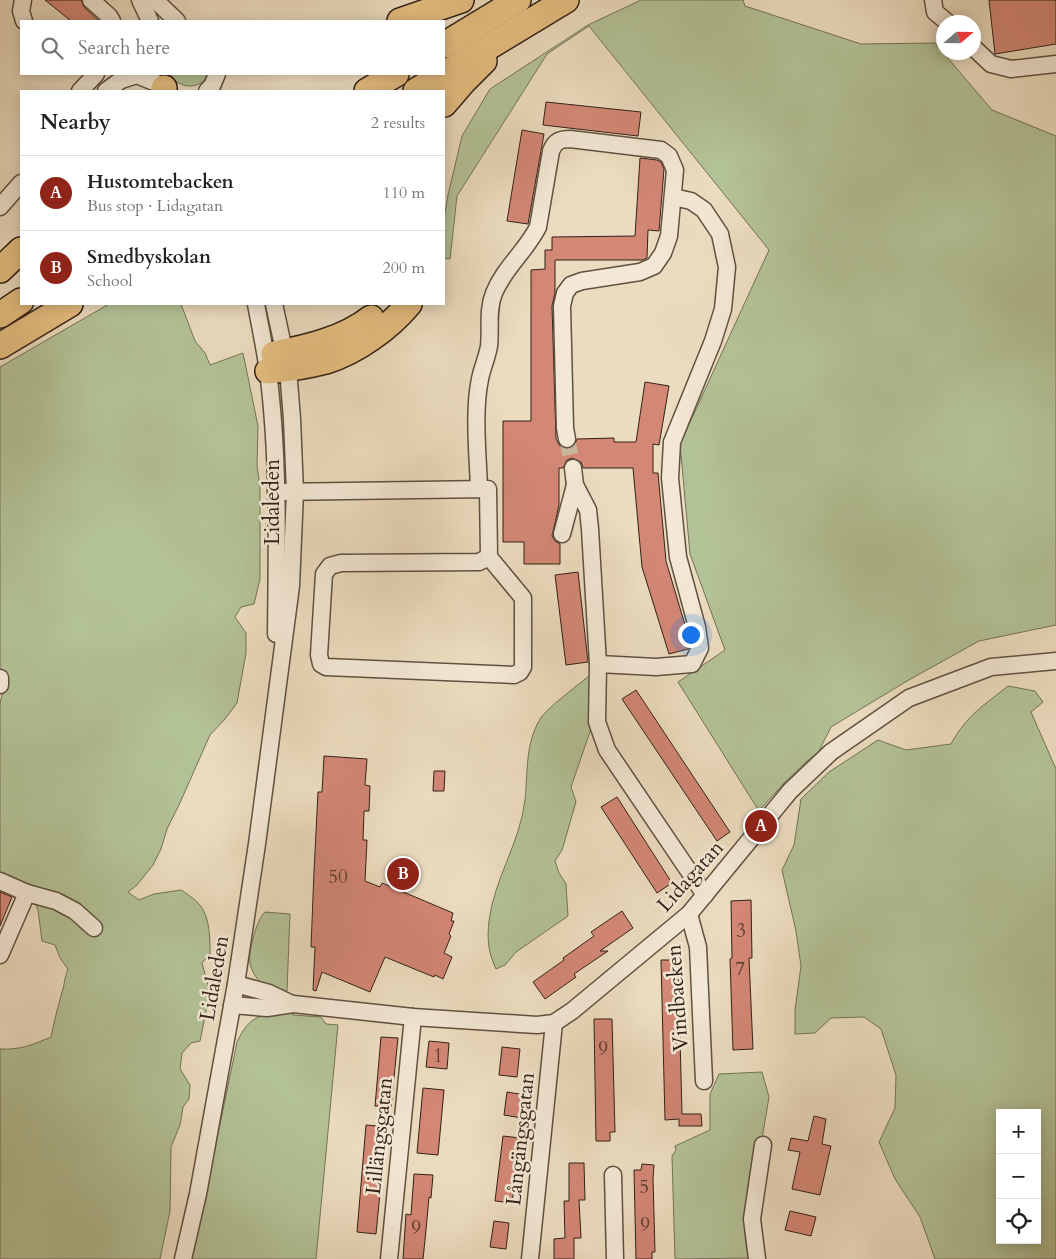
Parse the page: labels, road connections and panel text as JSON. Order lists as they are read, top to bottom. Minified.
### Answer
{"streets":{"street":["Lidaleden","Lidagatan","Vindbacken","Lillängsgatan","Långängsgatan"]},"crossings":[["Lidagatan","Vindbacken"],["Lidagatan","Långängsgatan"]],"house_numbers":["50","3","7","9","1","5","9","9"],"north":"right","page":{"search":"Search here","heading":["Nearby","2 results"],"list":[{"mark":"A","name":"Hustomtebacken","note":"Bus stop · Lidagatan","value":"110 m"},{"mark":"B","name":"Smedbyskolan","note":"School","value":"200 m"}],"pins":["A","B"],"map_buttons":["+","−"]}}
